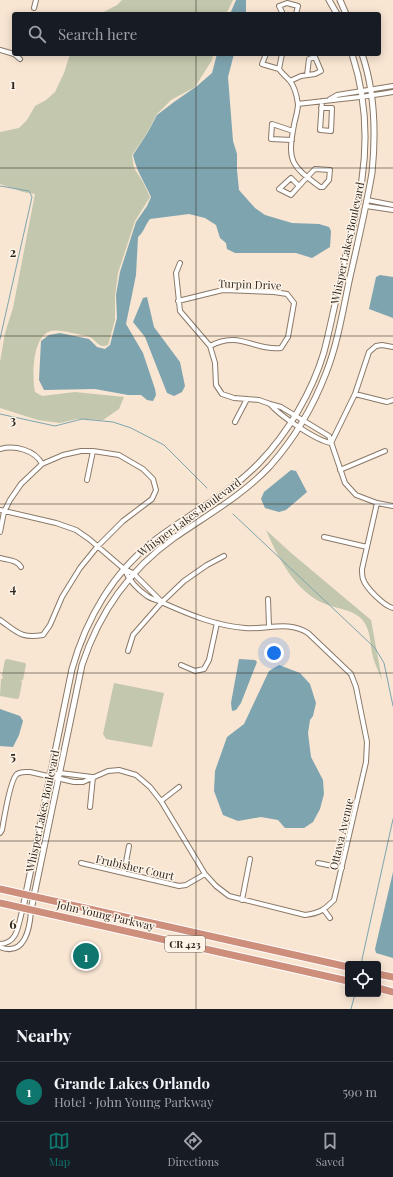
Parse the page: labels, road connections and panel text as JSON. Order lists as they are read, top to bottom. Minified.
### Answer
{"streets":{"highway":["John Young Parkway","CR 423"],"street":["Whisper Lakes Boulevard","Turpin Drive","Ottawa Avenue","Frubisher Court"]},"crossings":[["Whisper Lakes Boulevard","Ottawa Avenue"],["Whisper Lakes Boulevard","John Young Parkway"]],"page":{"search":"Search here","pins":"1","heading":"Nearby","list":[{"mark":"1","name":"Grande Lakes Orlando","note":"Hotel · John Young Parkway","value":"590 m"}],"nav":["Map","Directions","Saved"]},"grid":{"rows":["1","2","3","4","5","6"]}}
